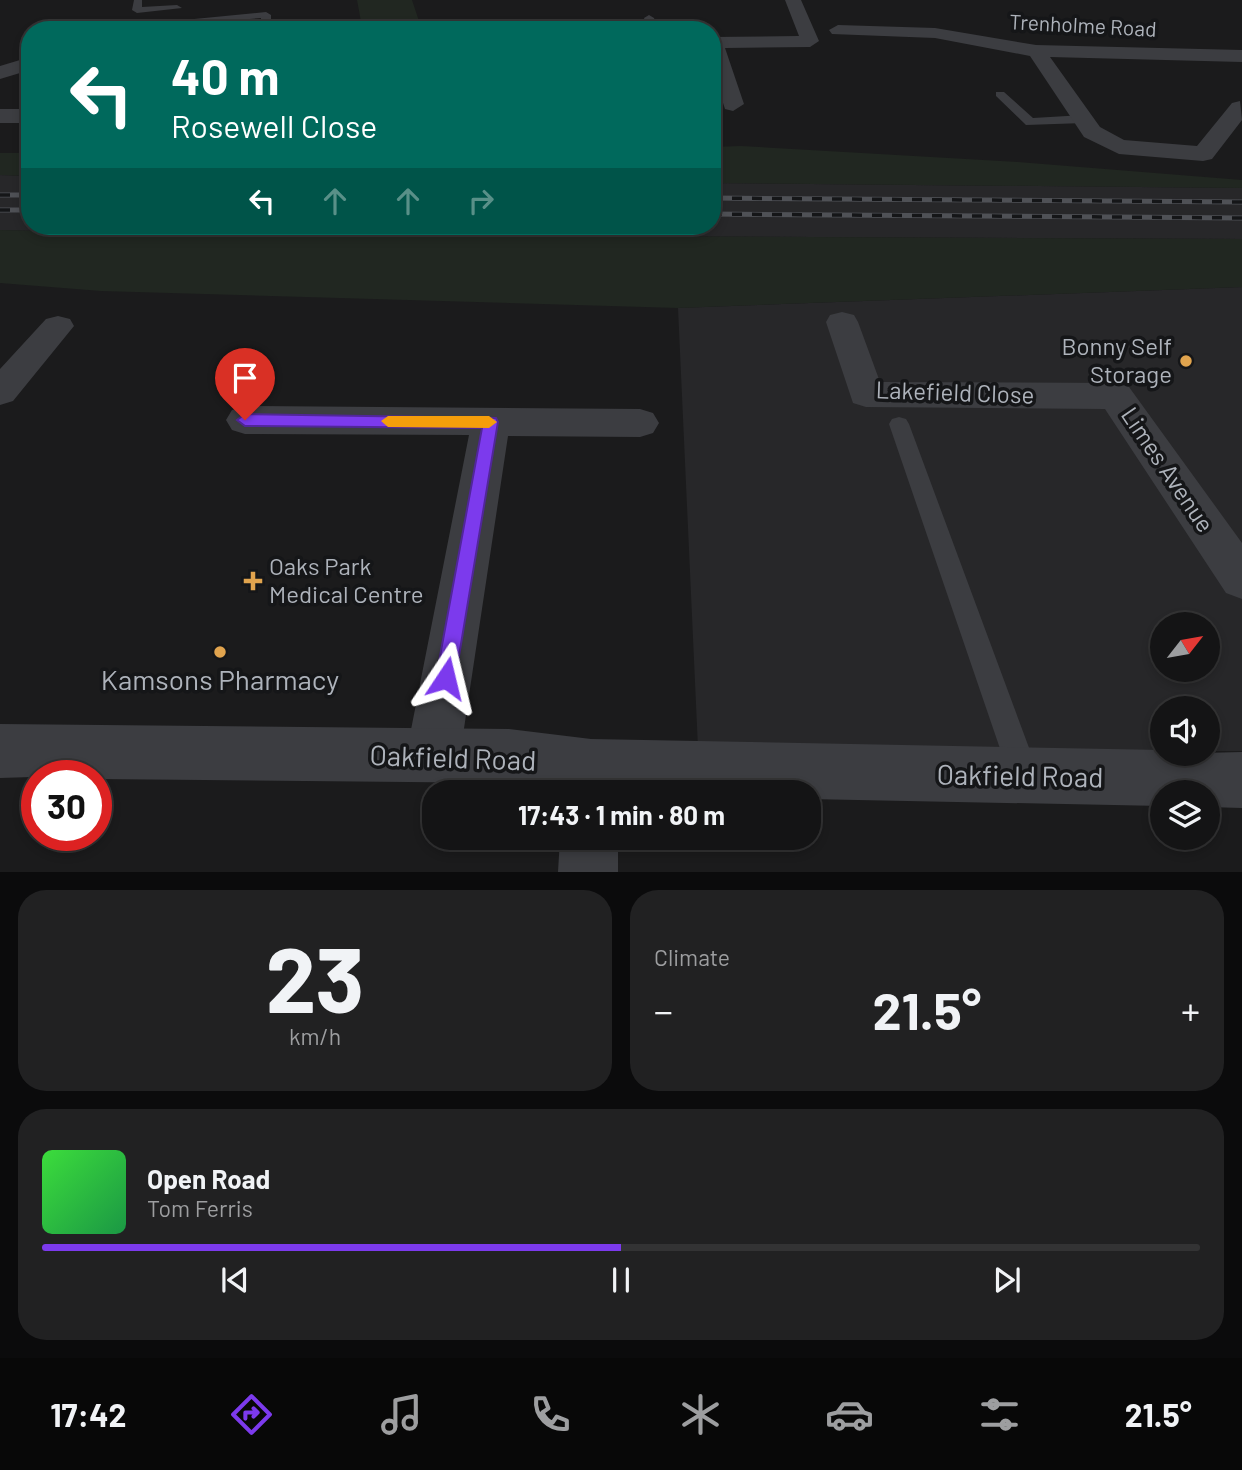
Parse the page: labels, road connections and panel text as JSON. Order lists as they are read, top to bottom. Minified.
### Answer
{"streets":{"street":["Trenholme Road","Lakefield Close","Limes Avenue","Oakfield Road"]},"crossings":[["Lakefield Close","Limes Avenue"]],"places":{"other":["Bonny Self Storage","Kamsons Pharmacy"],"health":["Oaks Park Medical Centre"]},"north":"top right","page":{"turn":["40 m","Rosewell Close"],"limit":"30","trip":"17:43 · 1 min · 80 m","tile":[["23","km/h"],"Climate"],"heat":["−","21.5°","+"],"song":["Open Road","Tom Ferris"],"tabs":["17:42","21.5°"]}}
